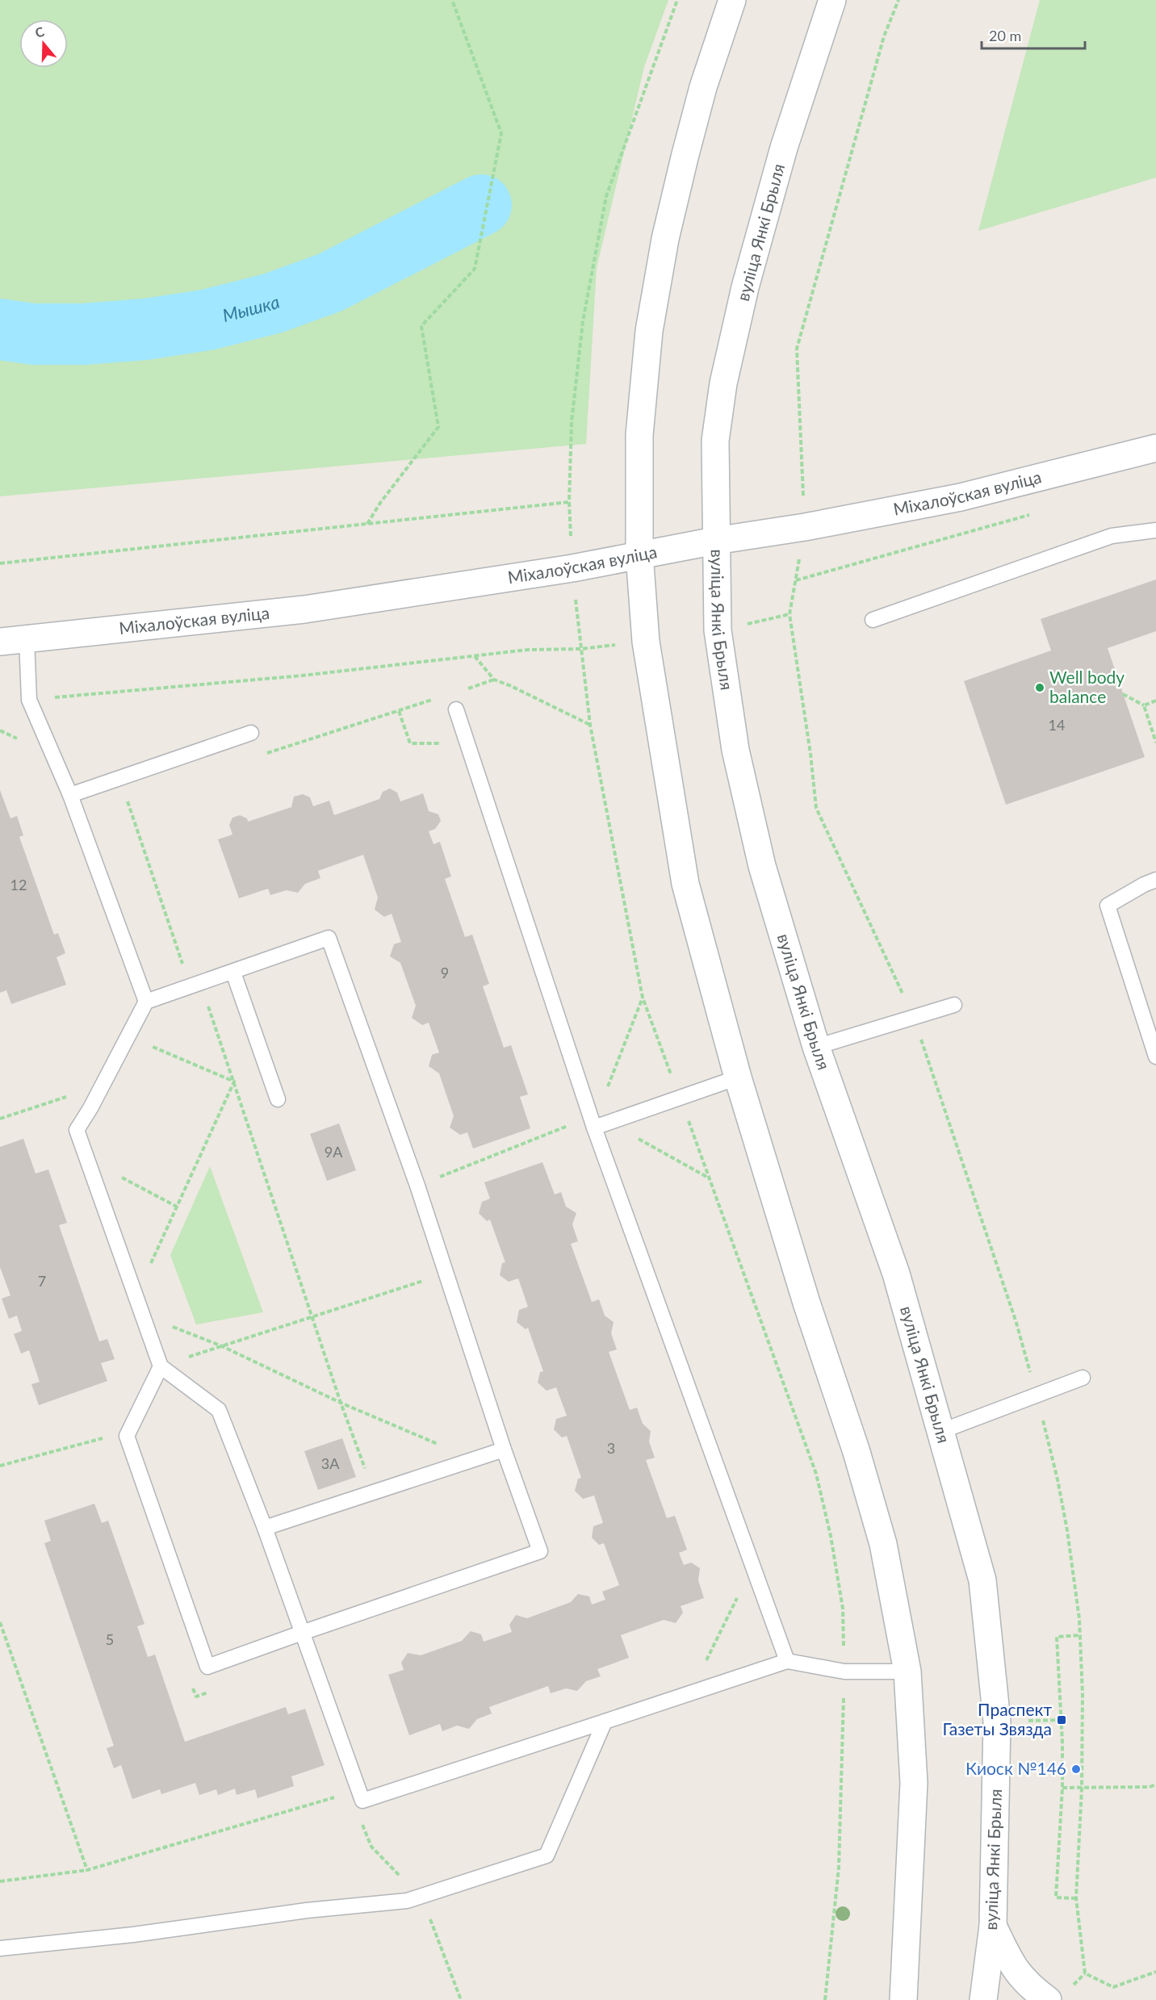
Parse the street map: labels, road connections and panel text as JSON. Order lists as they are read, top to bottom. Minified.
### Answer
{"streets":{"main road":["вуліца Янкі Брыля","Міхалоўская вуліца"]},"crossings":[["вуліца Янкі Брыля","Міхалоўская вуліца"]],"water":["Мышка"],"places":{"other":["Well body balance","Киоск №146"],"transit":["Праспект Газеты Звязда"]},"house_numbers":["14","12","9","9А","7","3","3А","5"],"scale_bar":"20 m","north":"top"}
